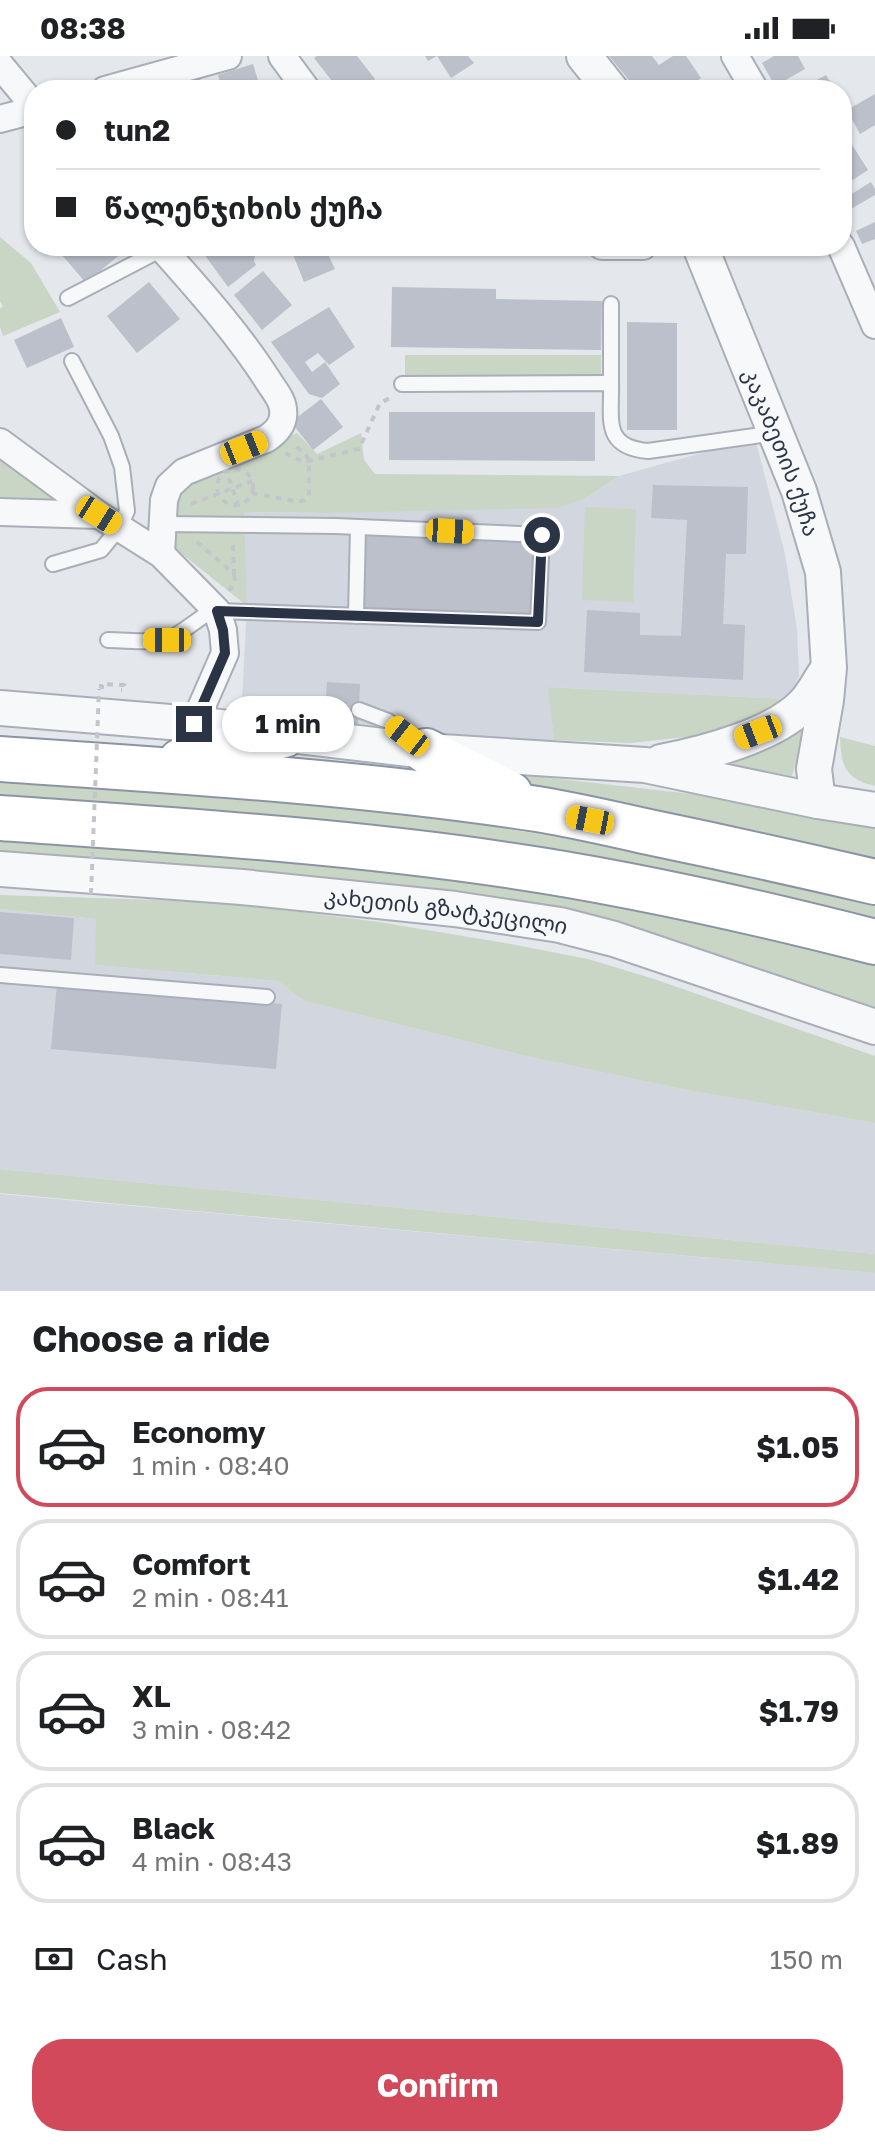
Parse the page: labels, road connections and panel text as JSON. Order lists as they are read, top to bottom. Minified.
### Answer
{"streets":{"street":["კაკაბეთის ქუჩა","კახეთის გზატკეცილი"]},"page":{"status":"08:38","banner":["tun2","წალენჯიხის ქუჩა"],"bubble":"1 min","heading":"Choose a ride","list":[{"name":"Economy","note":"1 min · 08:40","value":"$1.05"},{"name":"Comfort","note":"2 min · 08:41","value":"$1.42"},{"name":"XL","note":"3 min · 08:42","value":"$1.79"},{"name":"Black","note":"4 min · 08:43","value":"$1.89"}],"pay":["Cash","150 m"],"buttons":"Confirm"}}
